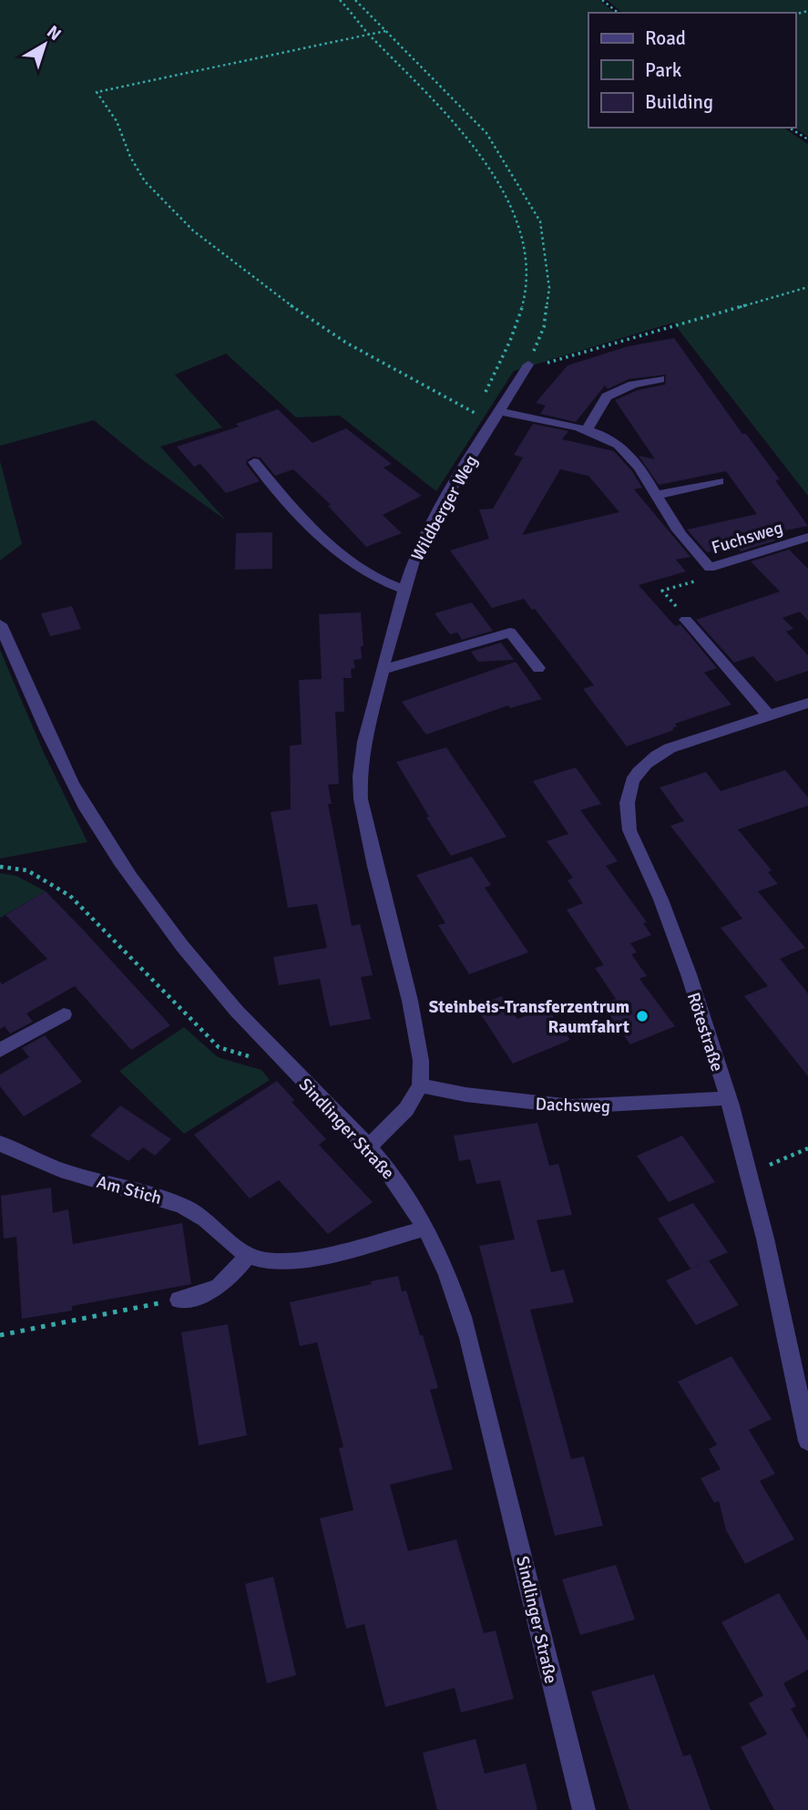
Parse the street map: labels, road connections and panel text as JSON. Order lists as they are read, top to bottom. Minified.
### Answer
{"streets":{"street":["Wildberger Weg","Fuchsweg","Rötestraße","Dachsweg","Sindlinger Straße","Am Stich"]},"crossings":[["Wildberger Weg","Fuchsweg"],["Wildberger Weg","Dachsweg"],["Rötestraße","Dachsweg"]],"places":["Steinbeis-Transferzentrum Raumfahrt"],"legend":["Road","Park","Building"],"north":"top right"}
